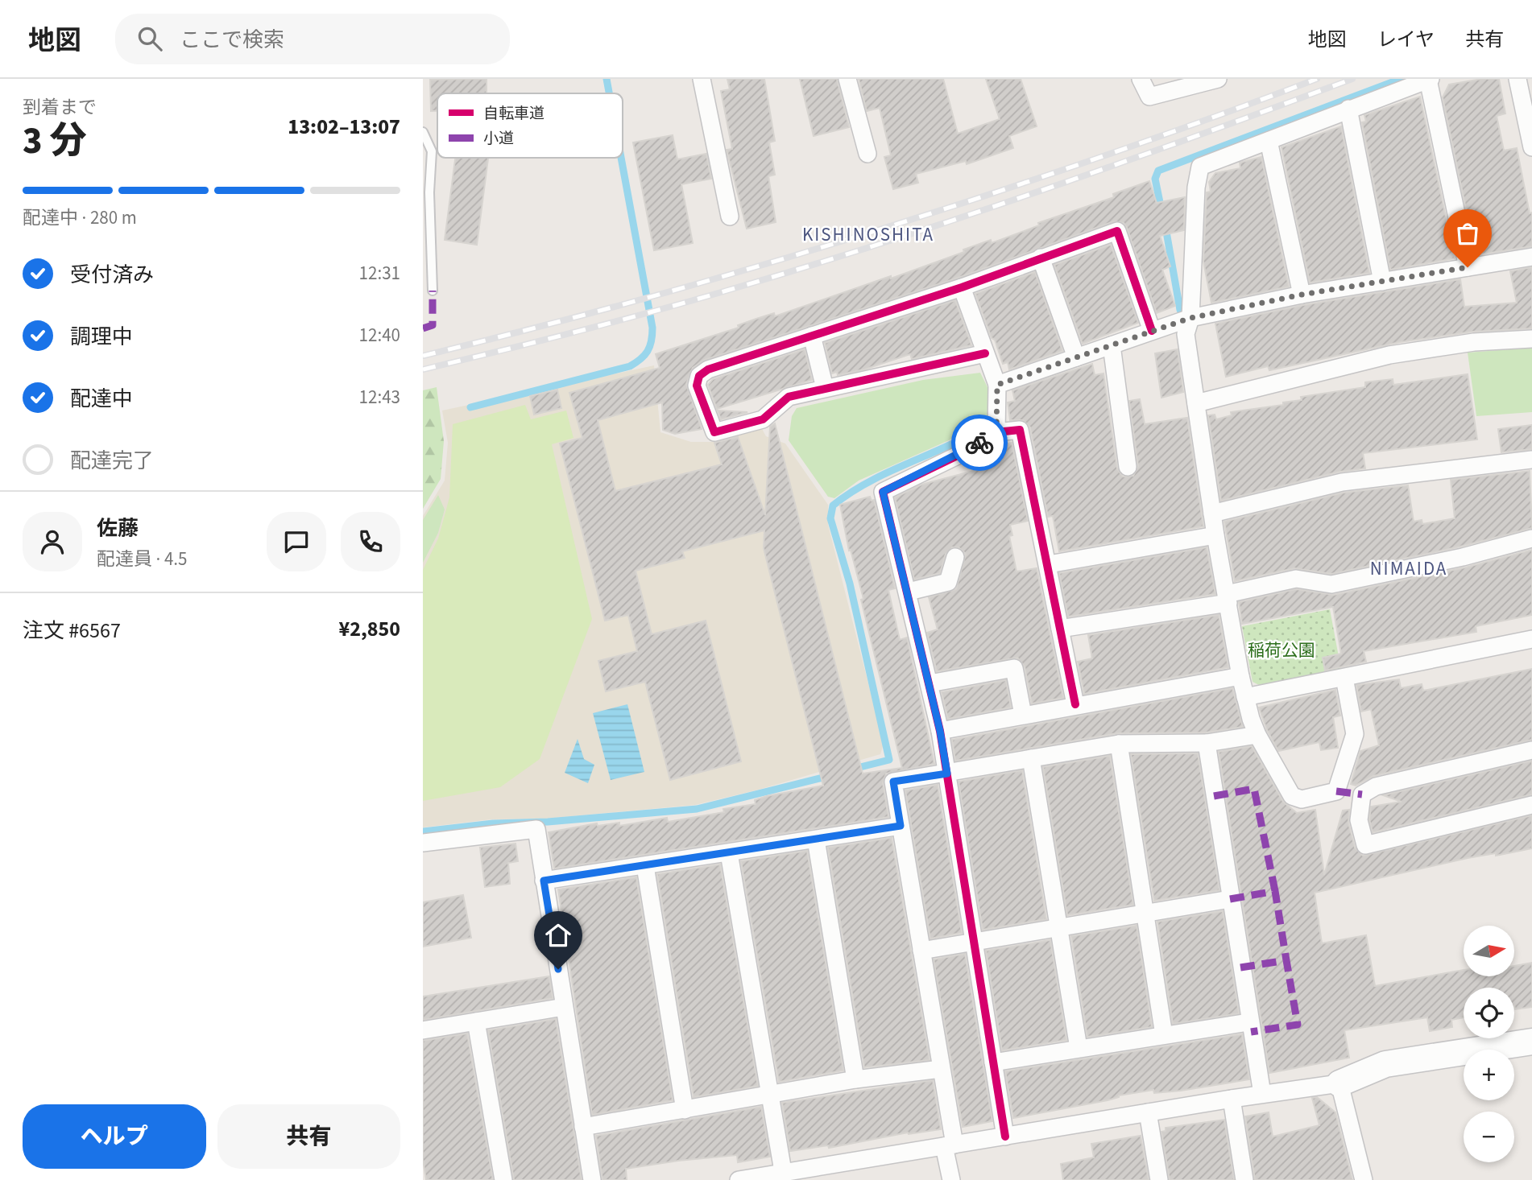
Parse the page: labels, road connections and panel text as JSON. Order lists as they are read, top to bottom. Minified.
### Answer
{"districts":["KISHINOSHITA","NIMAIDA"],"parks":["稲荷公園"],"legend":["自転車道","小道"],"north":"right","page":{"header":"地図","search":"ここで検索","nav":["地図","レイヤ","共有"],"heading":["3 分","到着まで","13:02–13:07"],"panel":["佐藤","配達員 · 4.5","注文 #6567","¥2,850"],"bar":"配達中 · 280 m","list":[["受付済み","12:31"],["調理中","12:40"],["配達中","12:43"],"配達完了"],"map_buttons":["+","−"],"buttons":["ヘルプ","共有"]}}
